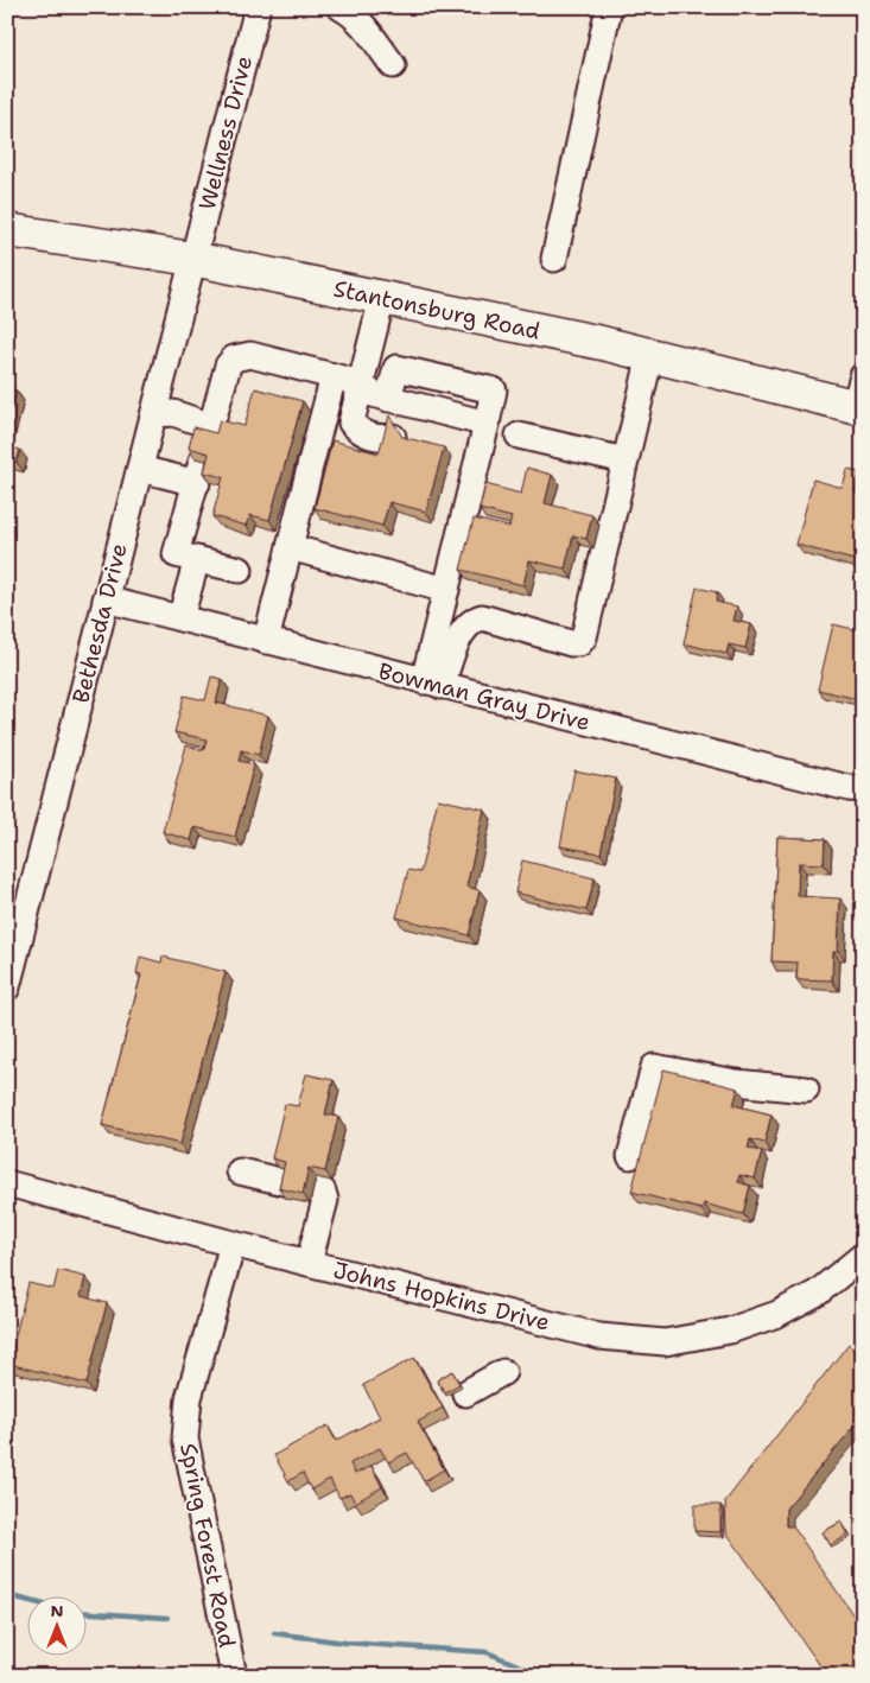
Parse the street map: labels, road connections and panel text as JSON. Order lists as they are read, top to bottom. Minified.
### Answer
{"streets":{"main road":["Stantonsburg Road"],"street":["Wellness Drive","Bethesda Drive","Bowman Gray Drive","Johns Hopkins Drive","Spring Forest Road"]},"crossings":[["Wellness Drive","Stantonsburg Road"],["Wellness Drive","Bethesda Drive"],["Stantonsburg Road","Bethesda Drive"],["Bethesda Drive","Bowman Gray Drive"],["Johns Hopkins Drive","Spring Forest Road"]],"north":"top"}
